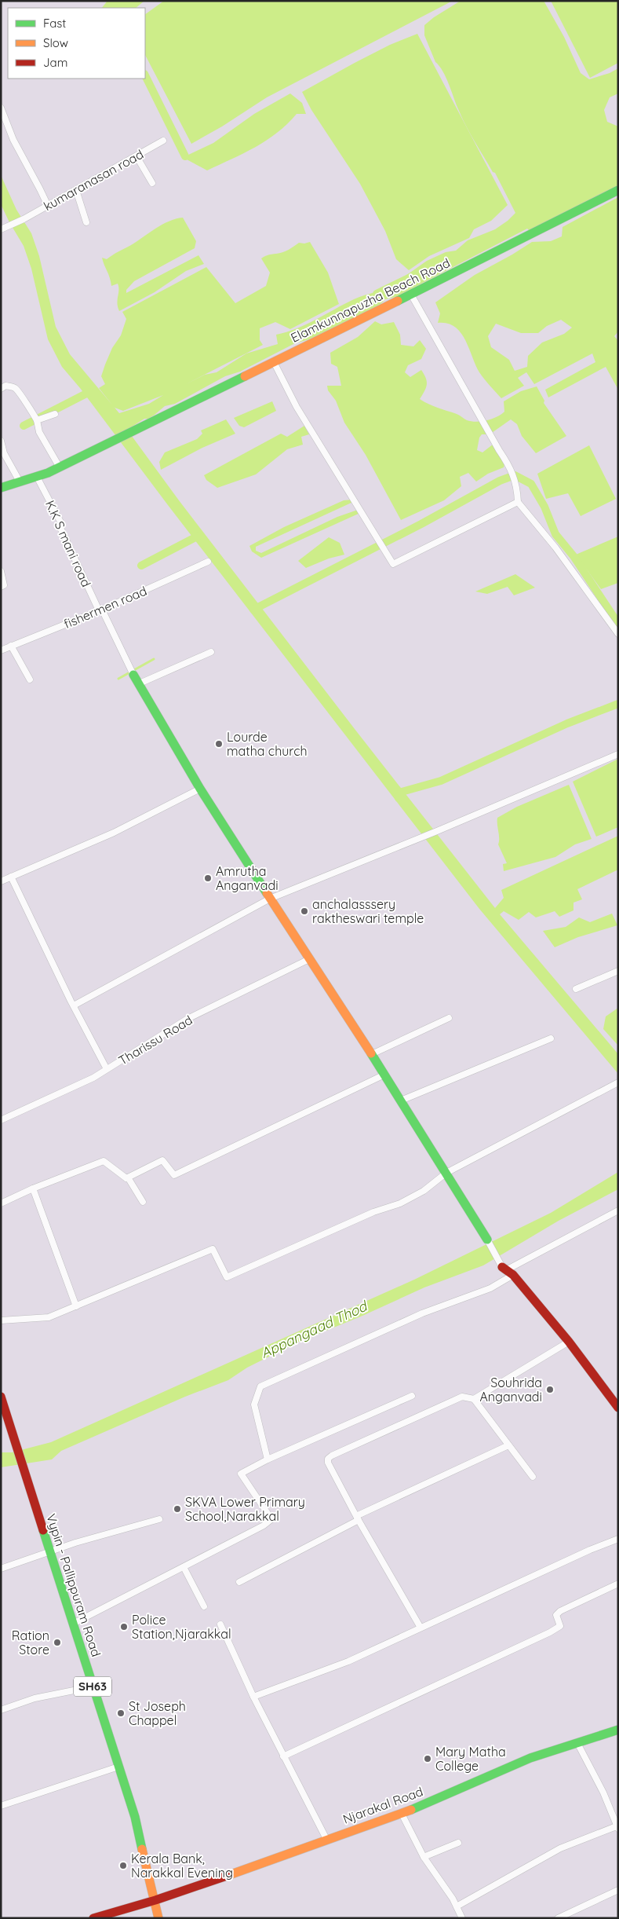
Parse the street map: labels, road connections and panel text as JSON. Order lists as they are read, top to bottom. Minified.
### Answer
{"streets":{"main road":["Elamkunnapuzha Beach Road","Vypin - Pallippuram Road","SH63","Njarakal Road"],"street":["kumaranasan road","K.K S mani road","fishermen road","Tharissu Road"]},"crossings":[["K.K S mani road","fishermen road"],["Vypin - Pallippuram Road","Njarakal Road"]],"water":["Appangaad Thod"],"places":["Lourde matha church","Amrutha Anganvadi","anchalasssery raktheswari temple","Souhrida Anganvadi","SKVA Lower Primary School,Narakkal","Police Station,Njarakkal","Ration Store","St Joseph Chappel","Mary Matha College","Kerala Bank, Narakkal Evening"],"legend":["Fast","Slow","Jam"]}
